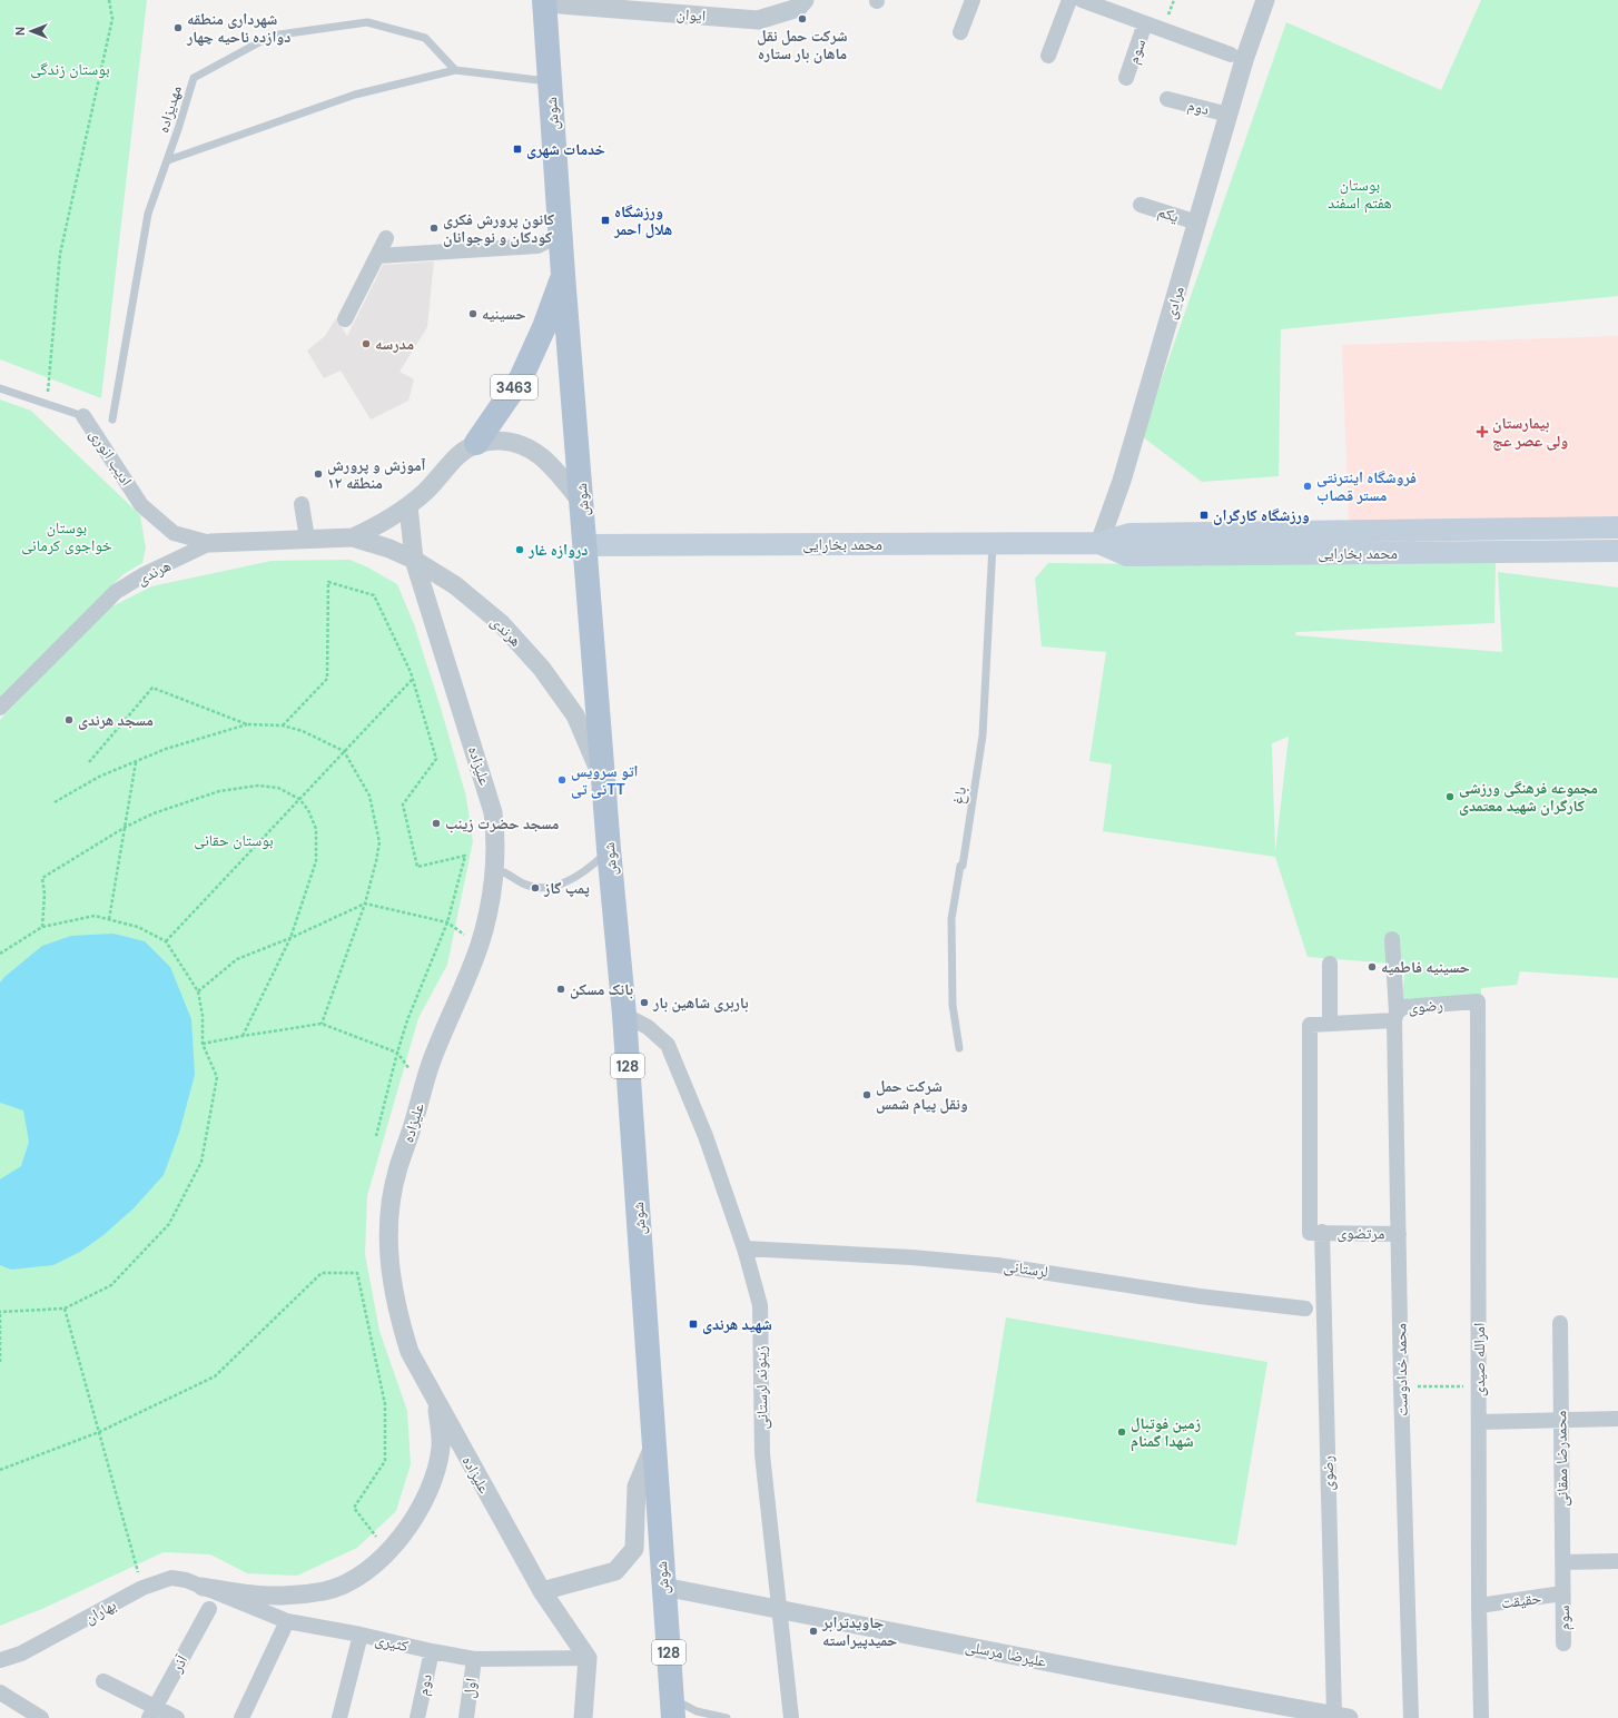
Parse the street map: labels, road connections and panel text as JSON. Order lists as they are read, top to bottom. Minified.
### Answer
{"streets":{"main road":["شوش","3463","محمد بخارایی","128"],"street":["ایوان","سوم","دوم","یکم","مرادی","ادیب انوری","هرندی","علیزاده","رضوی","مرتضوی","لرستانی","امرالله صیدی","محمد خدادوست","زینوند لرستانی","محمدرضا ممقانی","حقیقت","بهاران","کثیری","علیرضا مرسلی","آذر","اول"],"lane":["مهدیزاده","باغ"]},"crossings":[["ایوان","شوش"],["سوم","محمدرضا ممقانی"],["سوم","حقیقت"],["دوم","مرادی"],["دوم","کثیری"],["شوش","3463"],["شوش","محمد بخارایی"],["شوش","هرندی"],["شوش","زینوند لرستانی"],["شوش","علیرضا مرسلی"],["یکم","مرادی"],["مرادی","محمد بخارایی"],["3463","هرندی"],["ادیب انوری","هرندی"],["محمد بخارایی","باغ"],["هرندی","علیزاده"],["علیزاده","کثیری"],["رضوی","مرتضوی"],["رضوی","امرالله صیدی"],["رضوی","محمد خدادوست"],["رضوی","علیرضا مرسلی"],["مرتضوی","محمد خدادوست"],["لرستانی","زینوند لرستانی"],["امرالله صیدی","حقیقت"],["زینوند لرستانی","علیرضا مرسلی"],["محمدرضا ممقانی","حقیقت"],["بهاران","کثیری"],["کثیری","اول"]],"parks":["بوستان زندگی","بوستان هفتم اسفند","بوستان خواجوی کرمانی","بوستان حقانی"],"places":{"other":["شرکت حمل نقل ماهان بار ستاره","شهرداری منطقه دوازده ناحیه چهار","کانون پرورش فکری کودکان و نوجوانان","حسینیه","مدرسه","آموزش و پرورش منطقه ۱۲","فروشگاه اینترنتی مستر قصاب","دروازه غار","مسجد هرندی","اتو سرویس تی تیTT","مجموعه فرهنگی ورزشی کارگران شهید معتمدی","مسجد حضرت زینب","پمپ گاز","حسینیه فاطمیه","بانک مسکن","باربری شاهین بار","شرکت حمل ونقل پیام شمس","زمین فوتبال شهدا گمنام","جاویدترابر حمیدپیراسته"],"transit":["خدمات شهری","ورزشگاه هلال احمر","ورزشگاه کارگران","شهید هرندی"],"health":["بیمارستان ولی عصر عج"]},"north":"left"}
